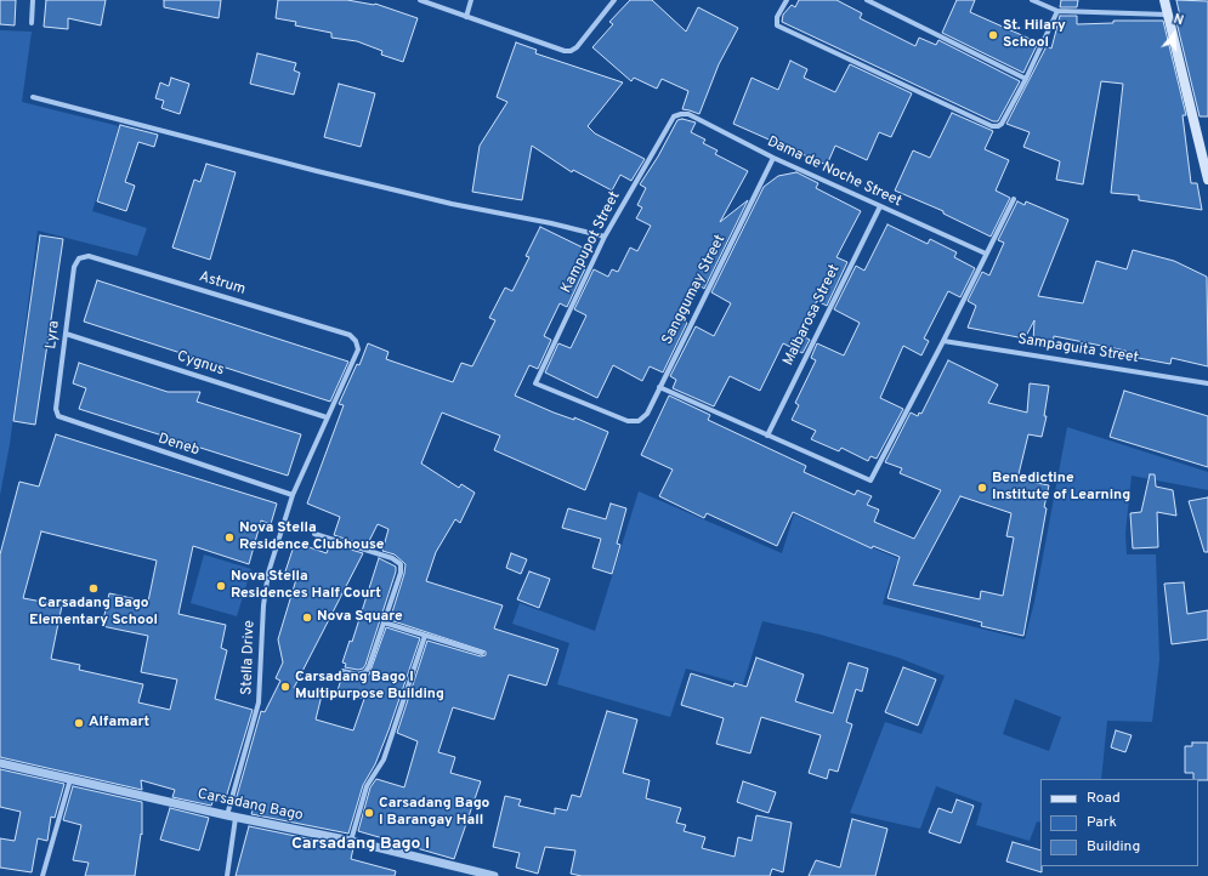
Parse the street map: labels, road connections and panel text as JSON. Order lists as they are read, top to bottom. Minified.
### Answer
{"streets":{"street":["Dama de Noche Street","Kampupot Street","Astrum","Sanggumay Street","Malbarosa Street","Lyra","Sampaguita Street","Cygnus","Deneb","Stella Drive","Carsadang Bago"]},"crossings":[["Dama de Noche Street","Kampupot Street"],["Dama de Noche Street","Sanggumay Street"],["Dama de Noche Street","Malbarosa Street"],["Kampupot Street","Sanggumay Street"],["Astrum","Lyra"],["Astrum","Stella Drive"],["Lyra","Cygnus"],["Lyra","Deneb"],["Cygnus","Stella Drive"],["Deneb","Stella Drive"],["Stella Drive","Carsadang Bago"]],"districts":["Carsadang Bago I"],"places":["St. Hilary School","Benedictine Institute of Learning","Nova Stella Residence Clubhouse","Nova Stella Residences Half Court","Carsadang Bago Elementary School","Nova Square","Carsadang Bago I Multipurpose Building","Alfamart","Carsadang Bago I Barangay Hall"],"legend":["Road","Park","Building"],"north":"top"}
